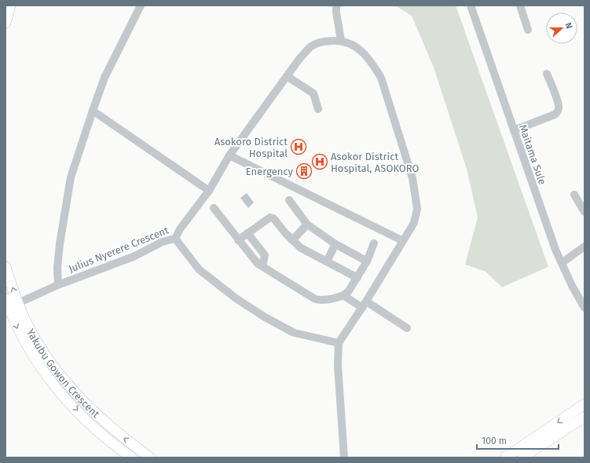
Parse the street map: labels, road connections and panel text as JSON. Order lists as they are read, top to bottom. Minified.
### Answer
{"streets":{"main road":["Yakubu Gowon Crescent"],"street":["Maitama Sule","Julius Nyerere Crescent"]},"crossings":[["Julius Nyerere Crescent","Yakubu Gowon Crescent"]],"places":{"hospital":["Asokoro District Hospital","Asokor District Hospital, ASOKORO"],"building":["Energency"]},"scale_bar":"100 m","north":"right"}
